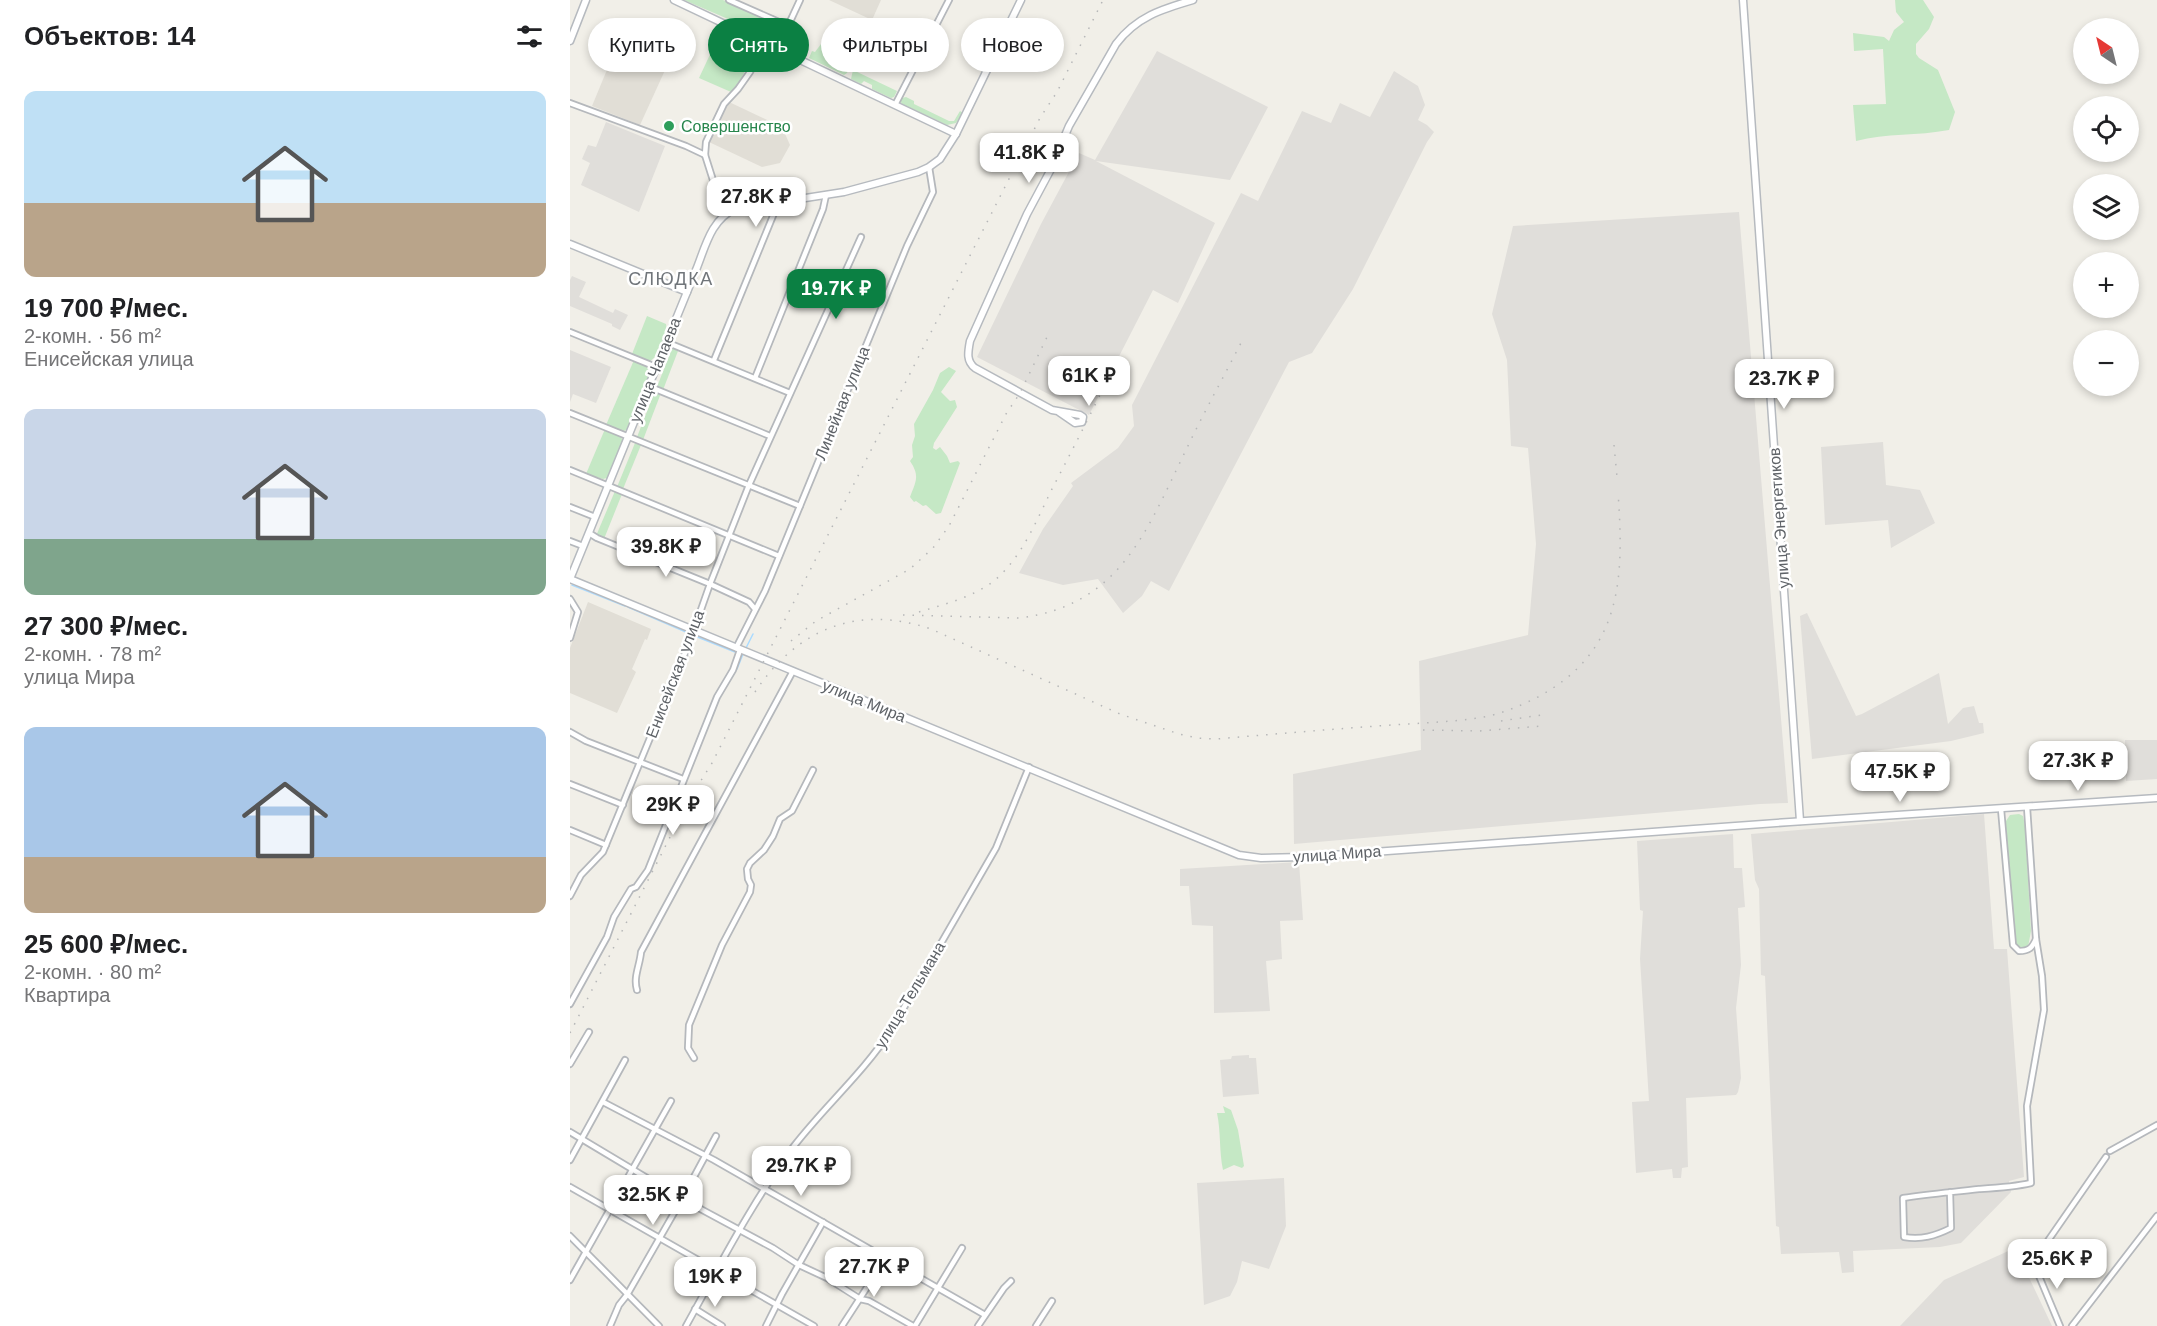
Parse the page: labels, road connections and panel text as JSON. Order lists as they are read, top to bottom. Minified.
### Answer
{"streets":{"main road":["улица Чапаева","улица Энергетиков","улица Мира"],"street":["Линейная улица","Енисейская улица","улица Тельмана"]},"crossings":[["улица Чапаева","улица Мира"],["Линейная улица","улица Мира"],["улица Энергетиков","улица Мира"],["Енисейская улица","улица Мира"],["улица Мира","улица Тельмана"]],"districts":["СЛЮДКА"],"places":["Совершенство"],"north":"top left","page":{"heading":"Объектов: 14","map_buttons":["+","−"],"chip":["Купить","Снять","Фильтры","Новое"],"list":[{"name":"19 700 ₽/мес.","note":"2-комн. · 56 m² · Енисейская улица"},{"name":"27 300 ₽/мес.","note":"2-комн. · 78 m² · улица Мира"},{"name":"25 600 ₽/мес.","note":"2-комн. · 80 m² · Квартира"}],"price":["41.8K ₽","27.8K ₽","19.7K ₽","61K ₽","23.7K ₽","39.8K ₽","27.3K ₽","47.5K ₽","29K ₽","29.7K ₽","32.5K ₽","25.6K ₽","27.7K ₽","19K ₽"]}}
